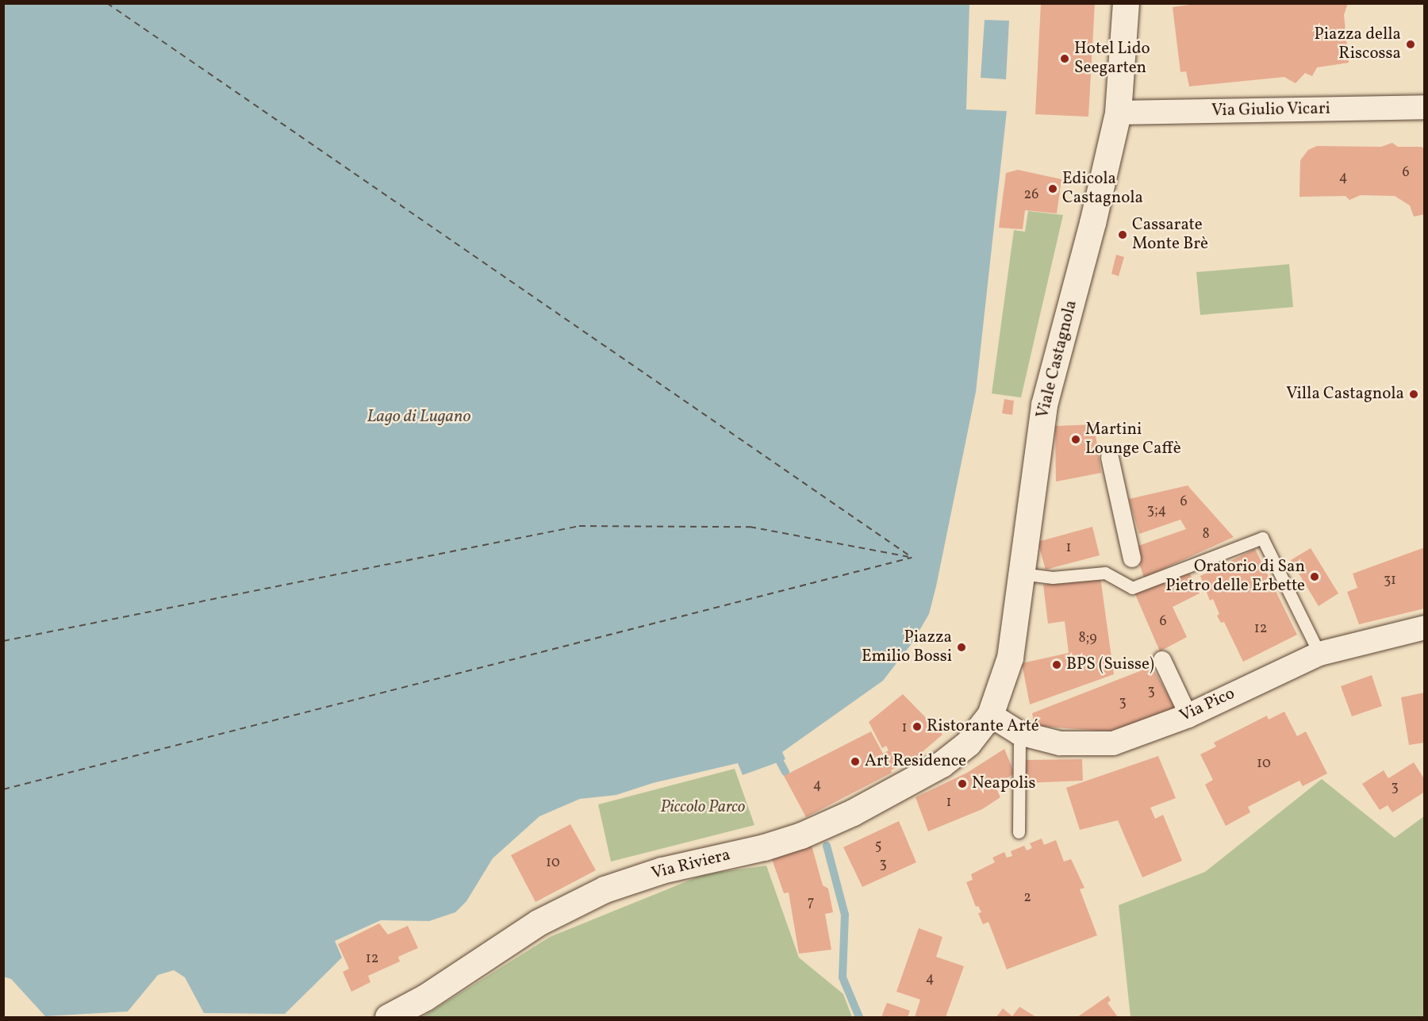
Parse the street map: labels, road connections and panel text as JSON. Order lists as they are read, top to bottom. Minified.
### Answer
{"streets":{"main road":["Viale Castagnola","Via Riviera"],"street":["Via Giulio Vicari","Via Pico"]},"crossings":[["Via Giulio Vicari","Viale Castagnola"],["Viale Castagnola","Via Pico"],["Viale Castagnola","Via Riviera"],["Via Pico","Via Riviera"]],"water":["Lago di Lugano"],"parks":["Piccolo Parco"],"places":["Piazza della Riscossa","Hotel Lido Seegarten","Edicola Castagnola","Cassarate Monte Brè","Villa Castagnola","Martini Lounge Caffè","Oratorio di San Pietro delle Erbette","Piazza Emilio Bossi","BPS (Suisse)","Ristorante Arté","Art Residence","Neapolis"],"house_numbers":["6","4","26","6","3;4","8","1","31","6","12","8;9","3","3","1","10","4","3","1","5","10","3","2","7","12","4"]}
